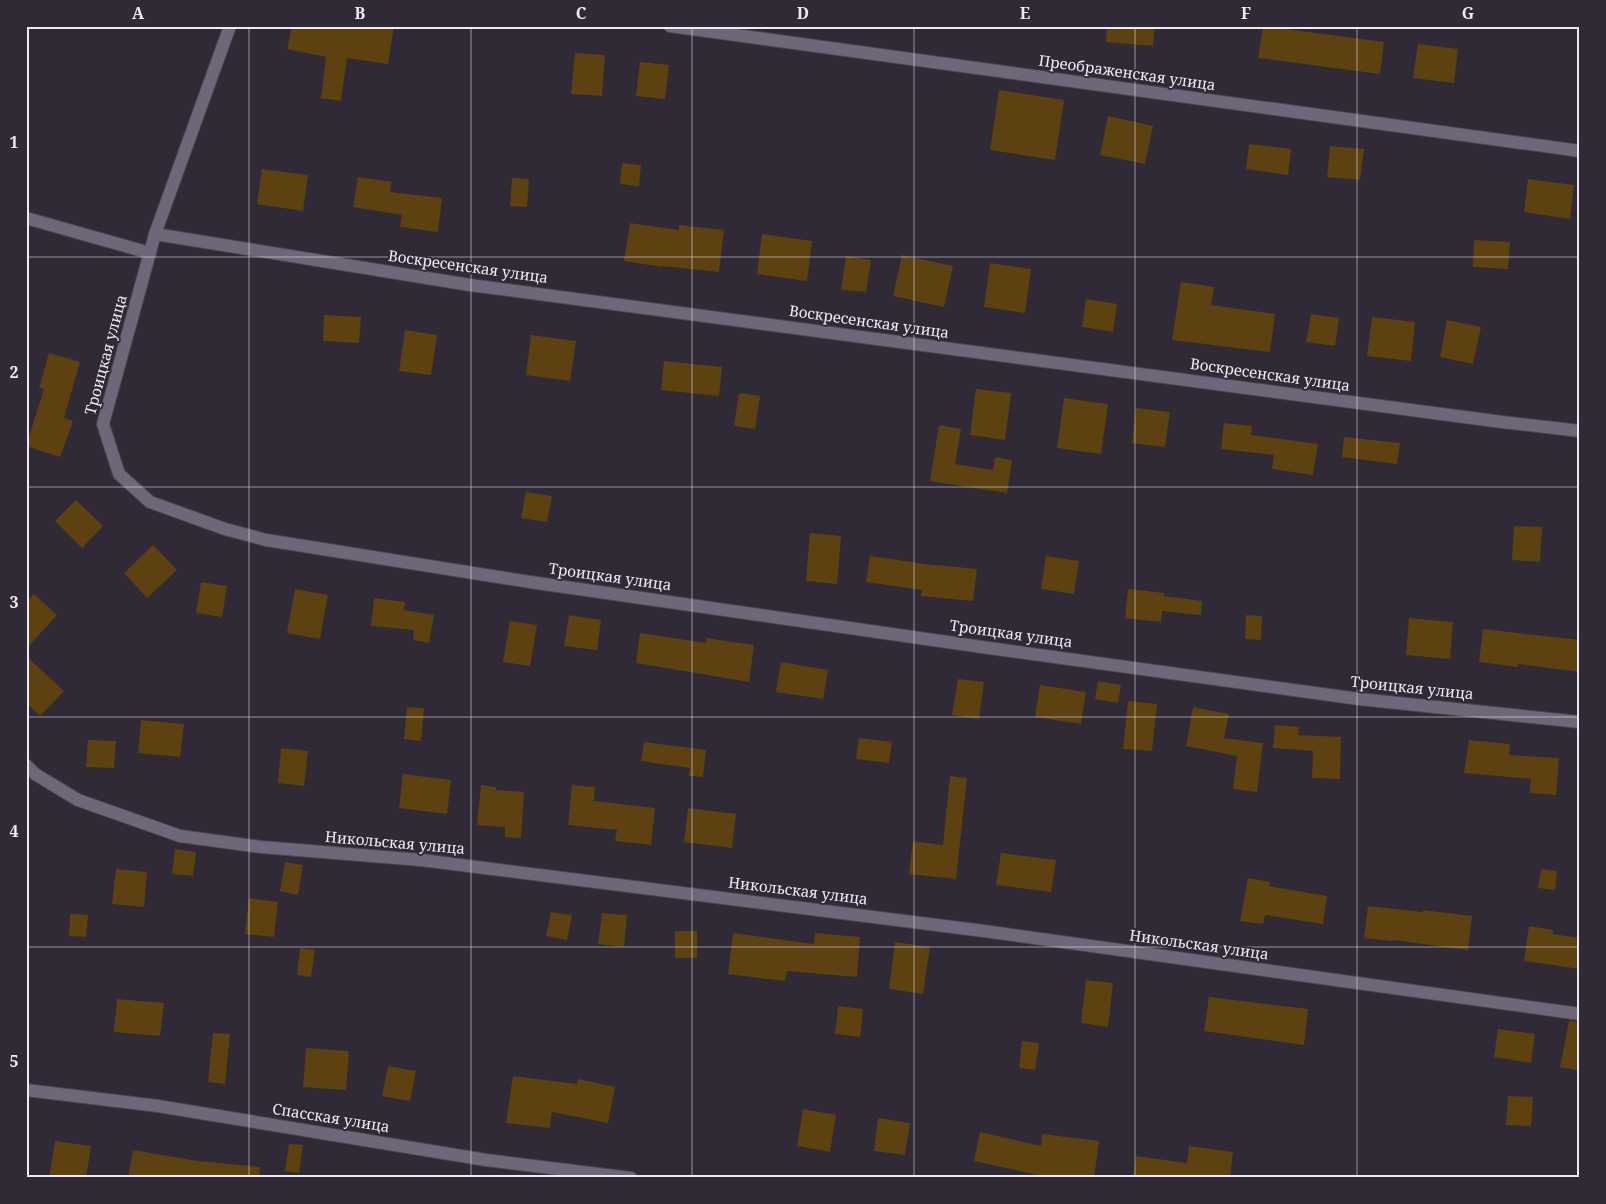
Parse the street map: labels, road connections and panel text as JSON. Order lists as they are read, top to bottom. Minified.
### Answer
{"streets":{"street":["Преображенская улица","Воскресенская улица","Троицкая улица","Никольская улица","Спасская улица"]},"crossings":[["Воскресенская улица","Троицкая улица"]],"grid":{"columns":["A","B","C","D","E","F","G"],"rows":["1","2","3","4","5"]}}
